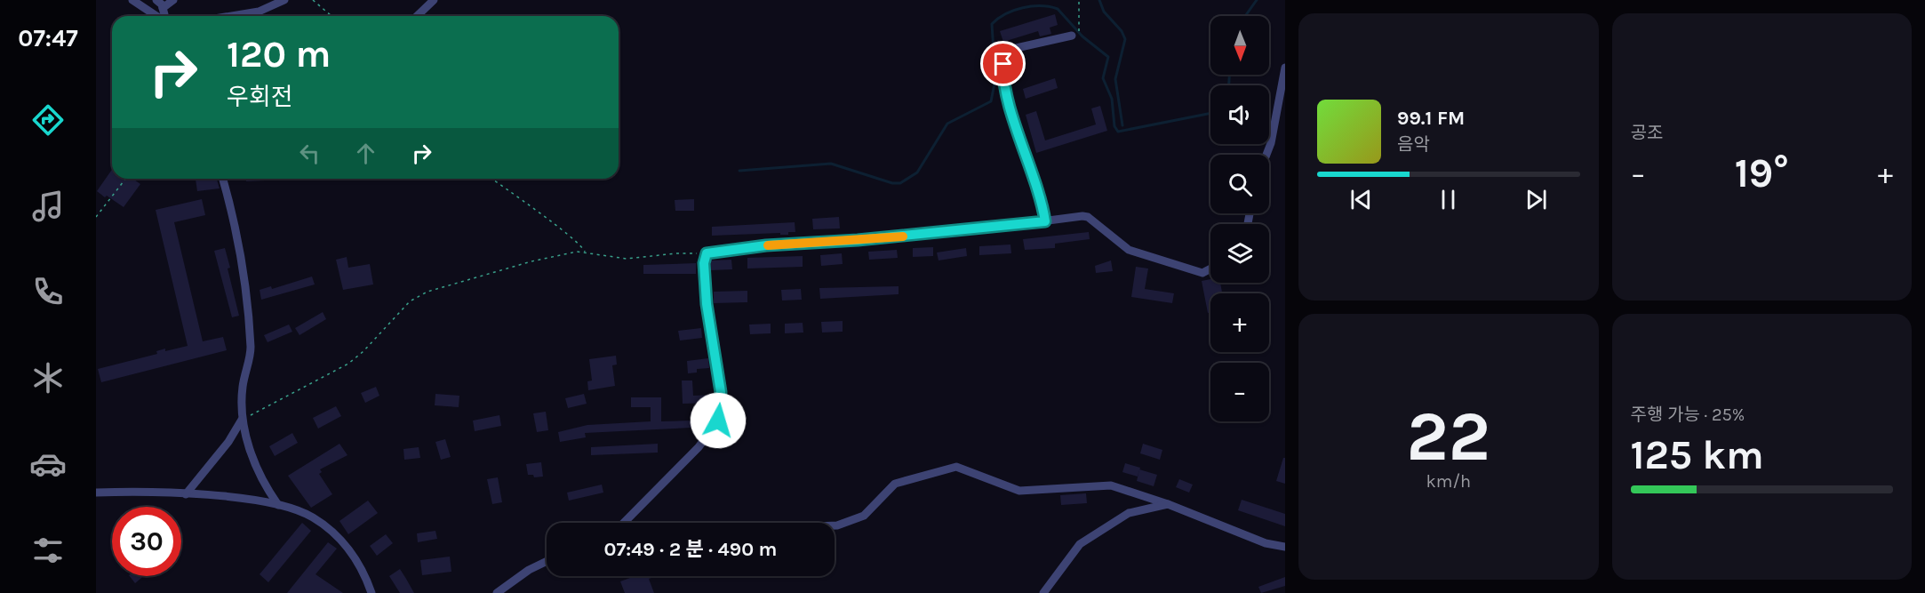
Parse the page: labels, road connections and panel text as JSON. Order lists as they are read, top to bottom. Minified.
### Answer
{"north":"bottom","page":{"tabs":"07:47","tile":["공조",["22","km/h"],["주행 가능 · 25%","125 km"]],"map_buttons":["+","−"],"turn":["120 m","우회전"],"song":["99.1 FM","음악"],"heat":["−","19°","+"],"limit":"30","trip":"07:49 · 2 분 · 490 m"}}
